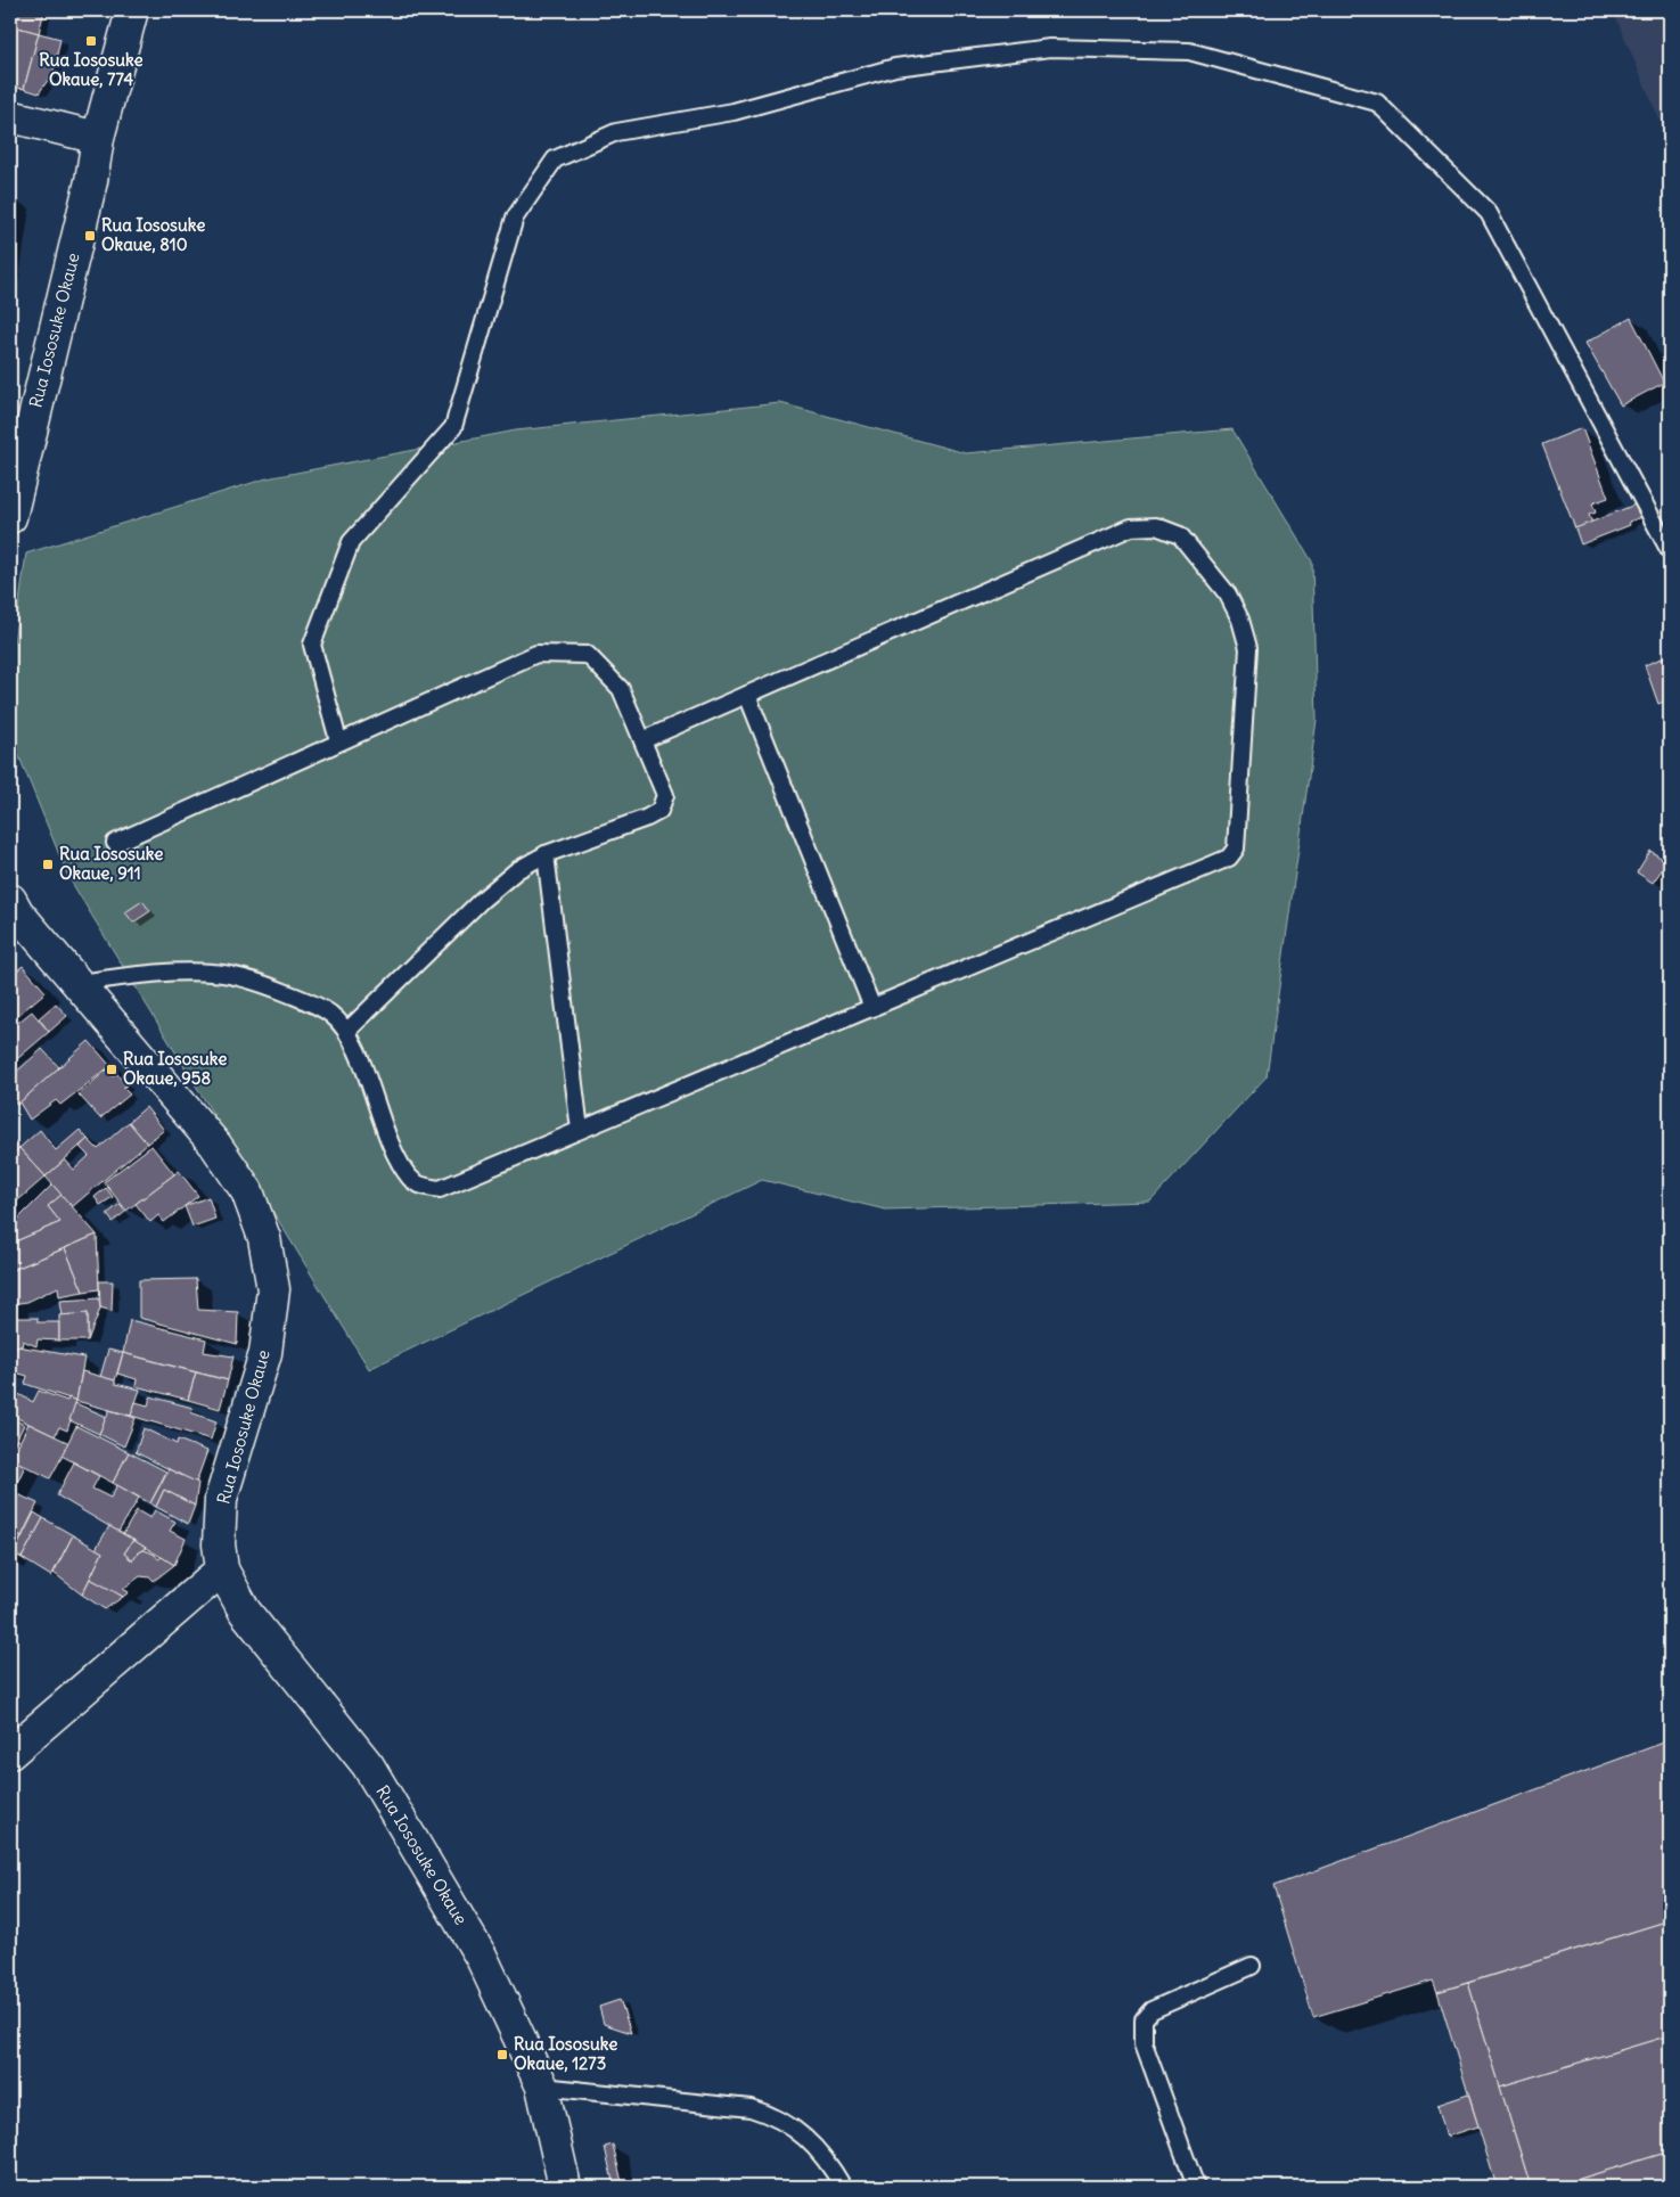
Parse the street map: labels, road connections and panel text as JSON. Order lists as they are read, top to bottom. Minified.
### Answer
{"streets":{"street":["Rua Iososuke Okaue"]},"places":{"transit":["Rua Iososuke Okaue, 774","Rua Iososuke Okaue, 810","Rua Iososuke Okaue, 911","Rua Iososuke Okaue, 958","Rua Iososuke Okaue, 1273"]}}
